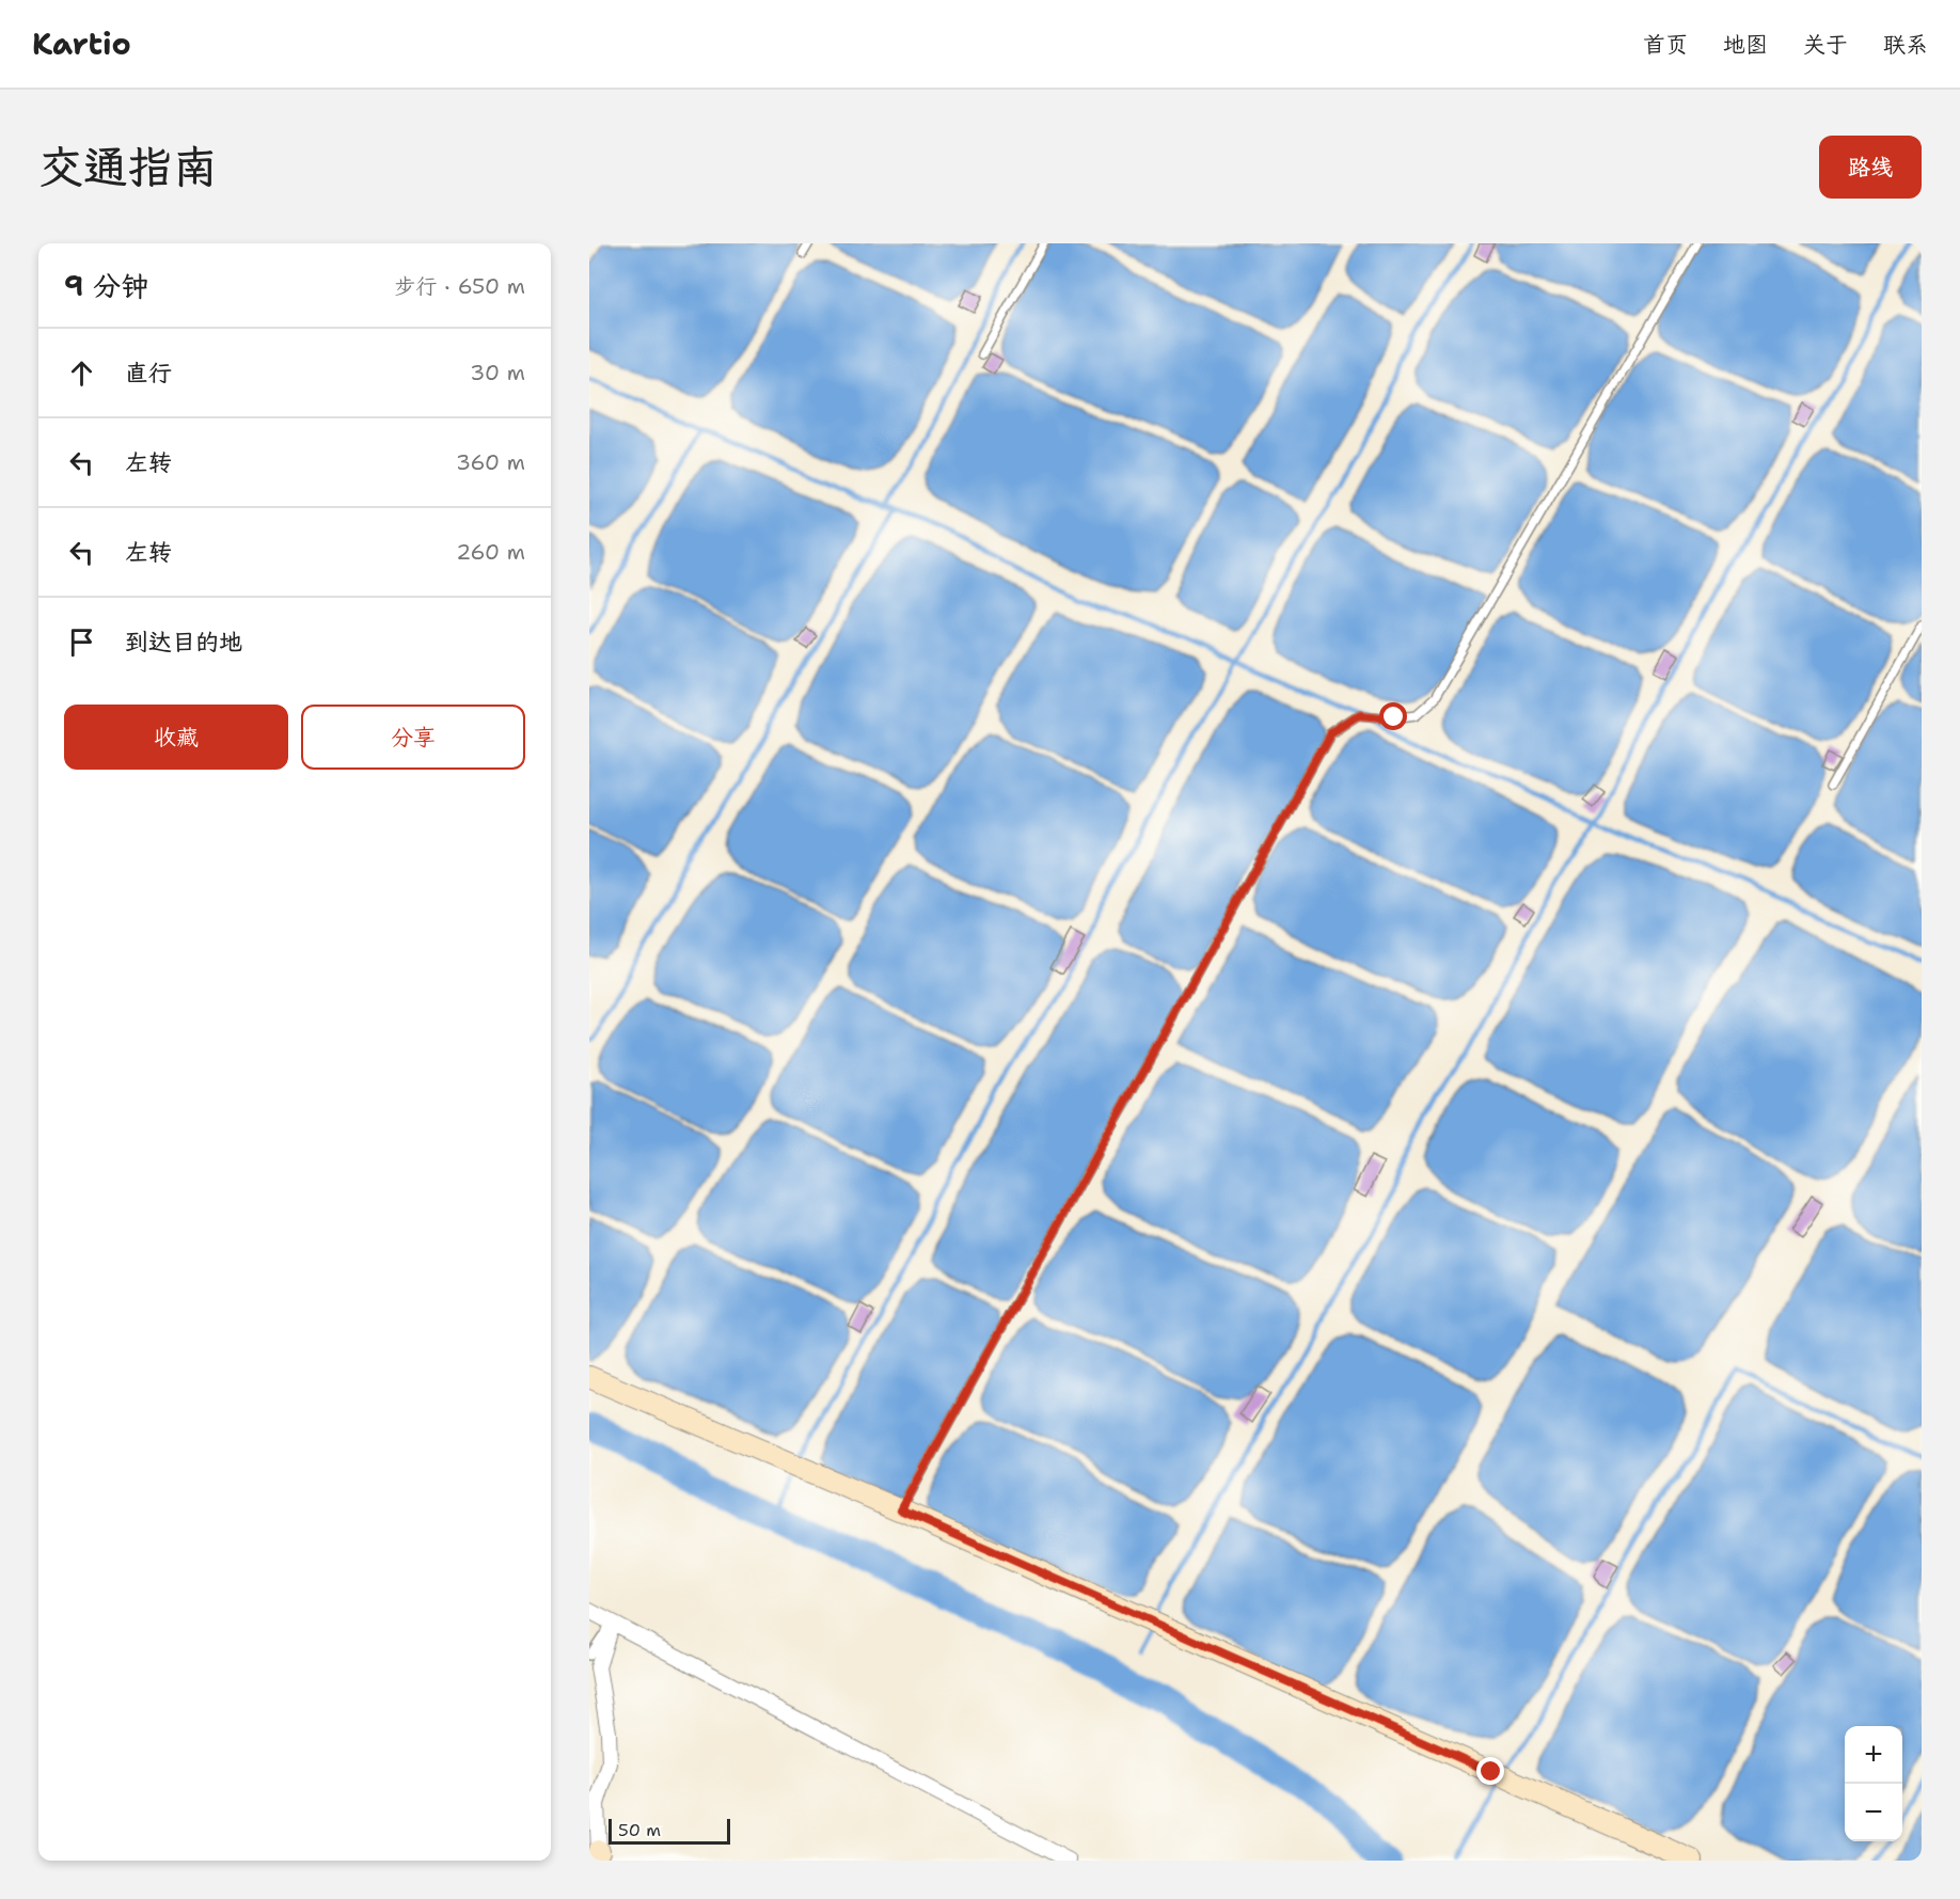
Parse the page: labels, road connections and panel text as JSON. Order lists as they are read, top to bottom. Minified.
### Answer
{"scale_bar":"50 m","page":{"header":"Kartio","nav":["首页","地图","关于","联系"],"buttons":["路线",["收藏","分享"]],"title":"交通指南","heading":["9 分钟","步行 · 650 m"],"list":[["直行","30 m"],["左转","360 m"],["左转","260 m"],"到达目的地"],"map_buttons":["+","−"],"scale":"50 m"}}
